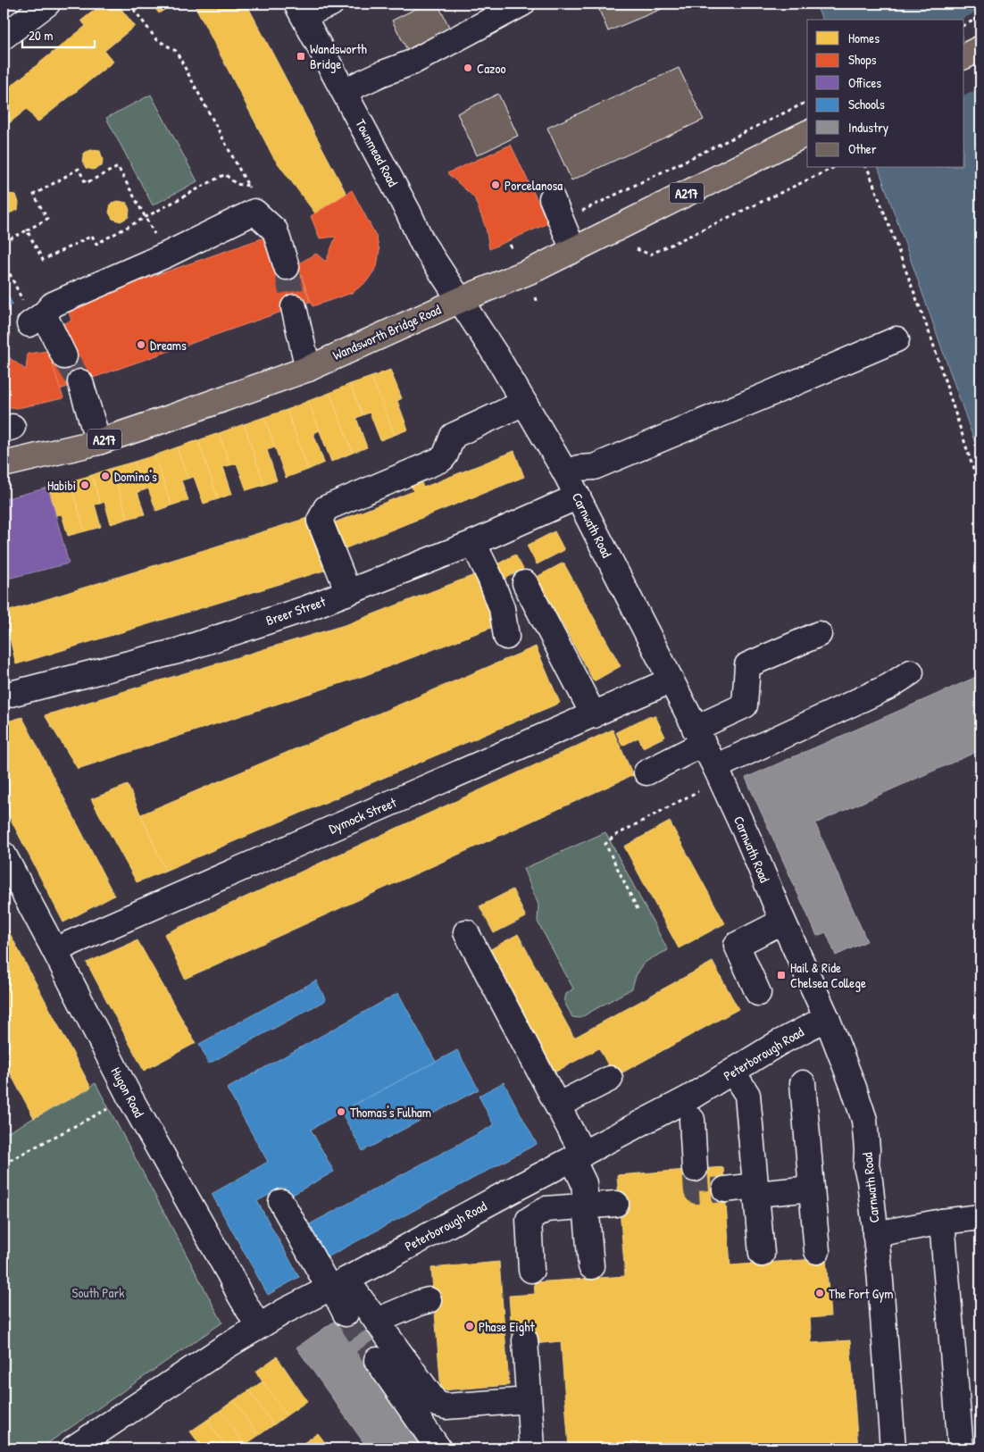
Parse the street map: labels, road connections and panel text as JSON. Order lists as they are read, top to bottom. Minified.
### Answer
{"streets":{"main road":["A217","Wandsworth Bridge Road"],"street":["Townmead Road","Carnwath Road","Breer Street","Dymock Street","Peterborough Road","Hugon Road"]},"crossings":[["Townmead Road","Wandsworth Bridge Road"],["Townmead Road","Carnwath Road"],["Wandsworth Bridge Road","Carnwath Road"],["Carnwath Road","Breer Street"],["Carnwath Road","Dymock Street"],["Carnwath Road","Peterborough Road"],["Dymock Street","Hugon Road"],["Peterborough Road","Hugon Road"]],"parks":["South Park"],"places":{"transit":["Wandsworth Bridge","Hail & Ride Chelsea College"],"other":["Cazoo","Porcelanosa","Dreams","Domino's","Habibi","Thomas's Fulham","The Fort Gym","Phase Eight"]},"legend":["Homes","Shops","Offices","Schools","Industry","Other"],"scale_bar":"20 m"}
